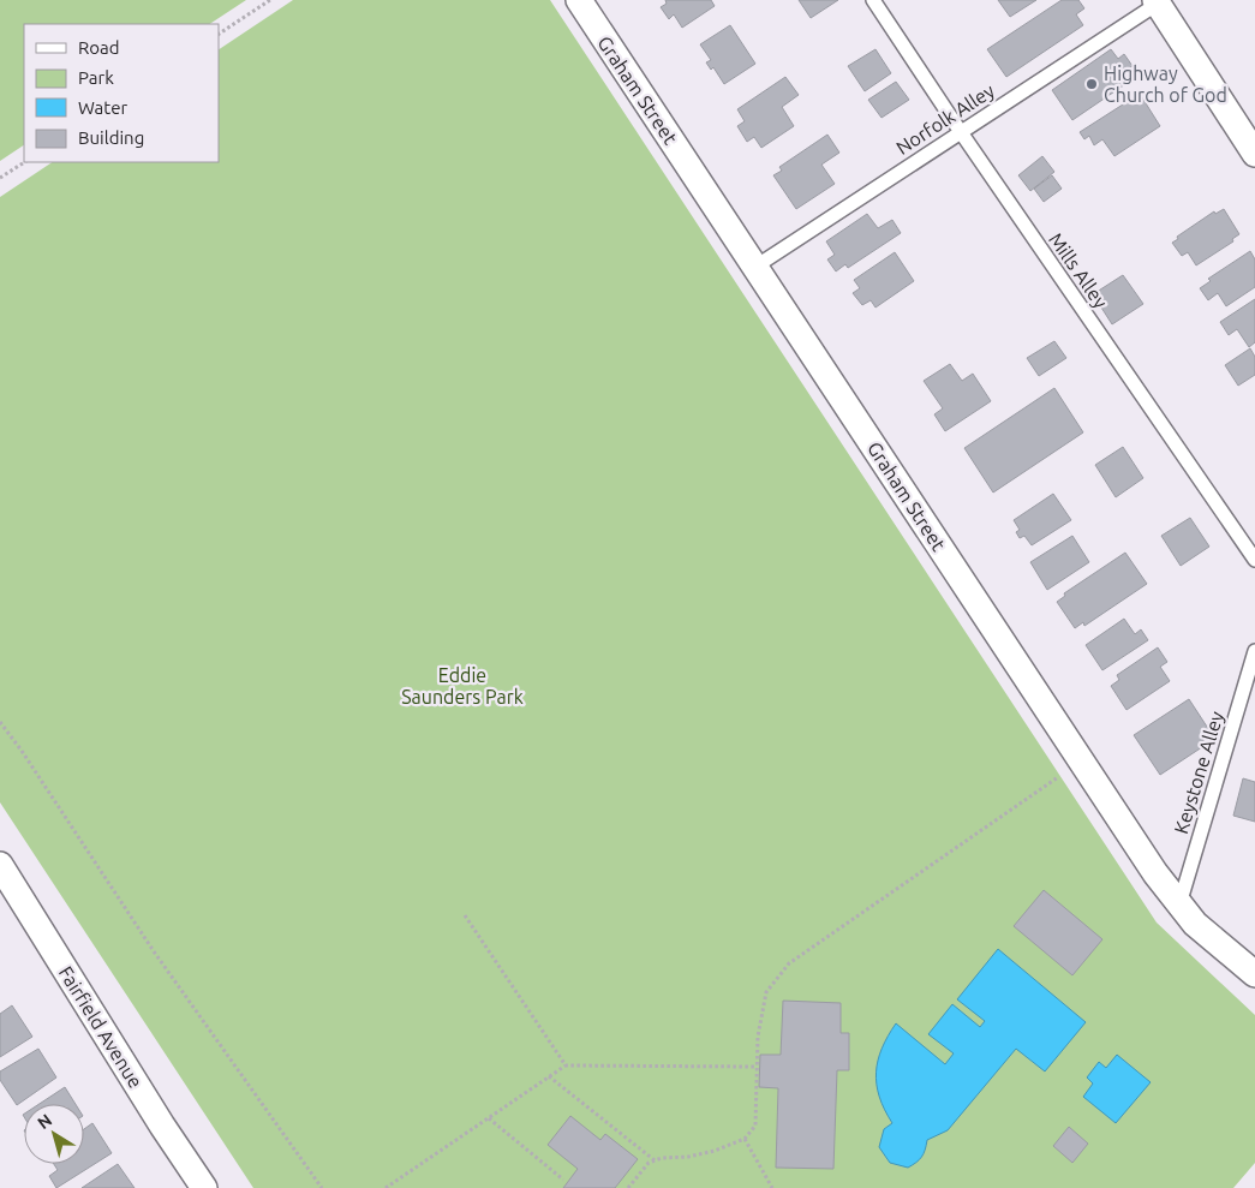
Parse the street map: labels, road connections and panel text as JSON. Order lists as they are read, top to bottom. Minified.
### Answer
{"streets":{"street":["Graham Street","Fairfield Avenue"],"lane":["Norfolk Alley","Mills Alley","Keystone Alley"]},"crossings":[["Graham Street","Norfolk Alley"],["Graham Street","Keystone Alley"],["Norfolk Alley","Mills Alley"]],"parks":["Eddie Saunders Park"],"places":["Highway Church of God"],"legend":["Road","Park","Water","Building"],"north":"top left"}
